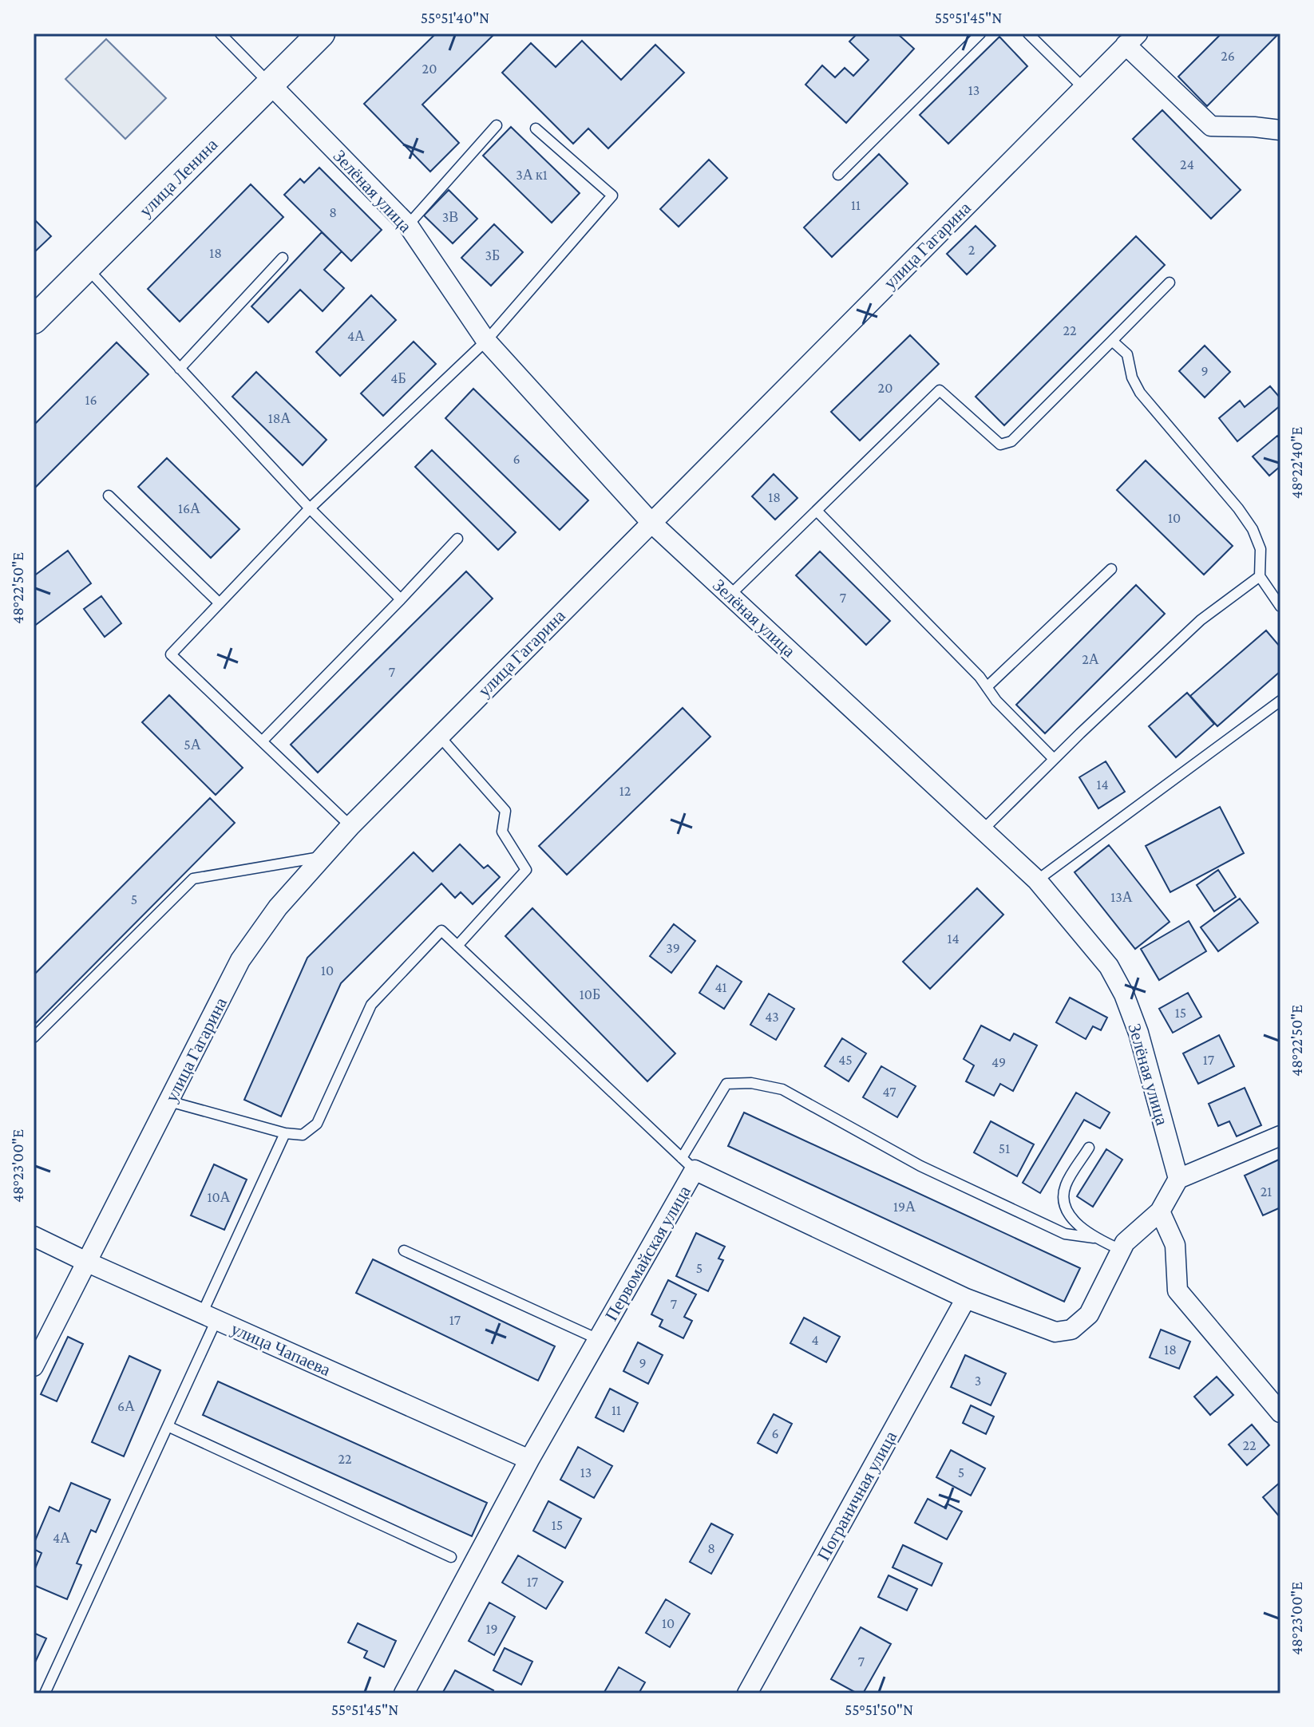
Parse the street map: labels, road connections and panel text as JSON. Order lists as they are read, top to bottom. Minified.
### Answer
{"streets":{"main road":["улица Ленина"],"street":["Зелёная улица","улица Гагарина","Первомайская улица","улица Чапаева","Пограничная улица"]},"crossings":[["улица Ленина","Зелёная улица"],["Зелёная улица","улица Гагарина"],["Зелёная улица","Первомайская улица"],["улица Гагарина","улица Чапаева"],["Первомайская улица","улица Чапаева"],["Первомайская улица","Пограничная улица"]],"house_numbers":["26","20","13","24","3А к1","11","8","3В","2","18","3Б","22","4А","9","4Б","20","16","18А","6","18","16А","10","7","2А","7","5А","14","12","13А","5","14","39","10","41","10Б","15","43","45","17","49","47","51","21","10А","19А","5","7","17","4","18","9","3","6А","11","6","22","22","13","5","15","4А","8","17","10","19","7"],"coordinates":["55°51'40\"N","55°51'45\"N","48°22'40\"E","48°22'50\"E","48°23'00\"E","55°51'50\"N"]}
